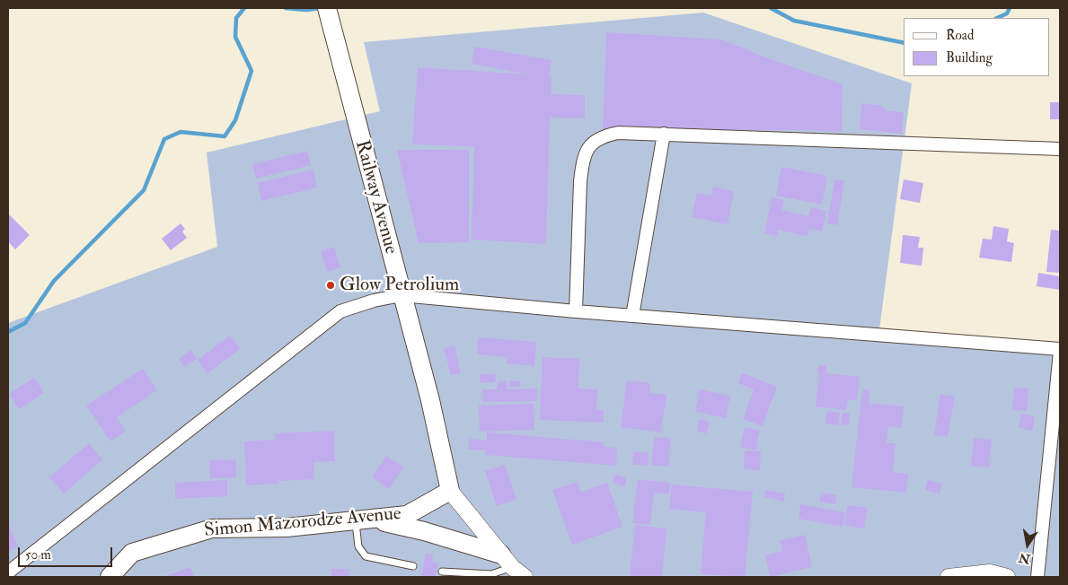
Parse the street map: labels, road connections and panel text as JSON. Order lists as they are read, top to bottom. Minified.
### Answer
{"streets":{"main road":["Railway Avenue","Simon Mazorodze Avenue"]},"crossings":[["Railway Avenue","Simon Mazorodze Avenue"]],"places":["Glow Petrolium"],"legend":["Road","Building"],"scale_bar":"50 m","north":"bottom"}
